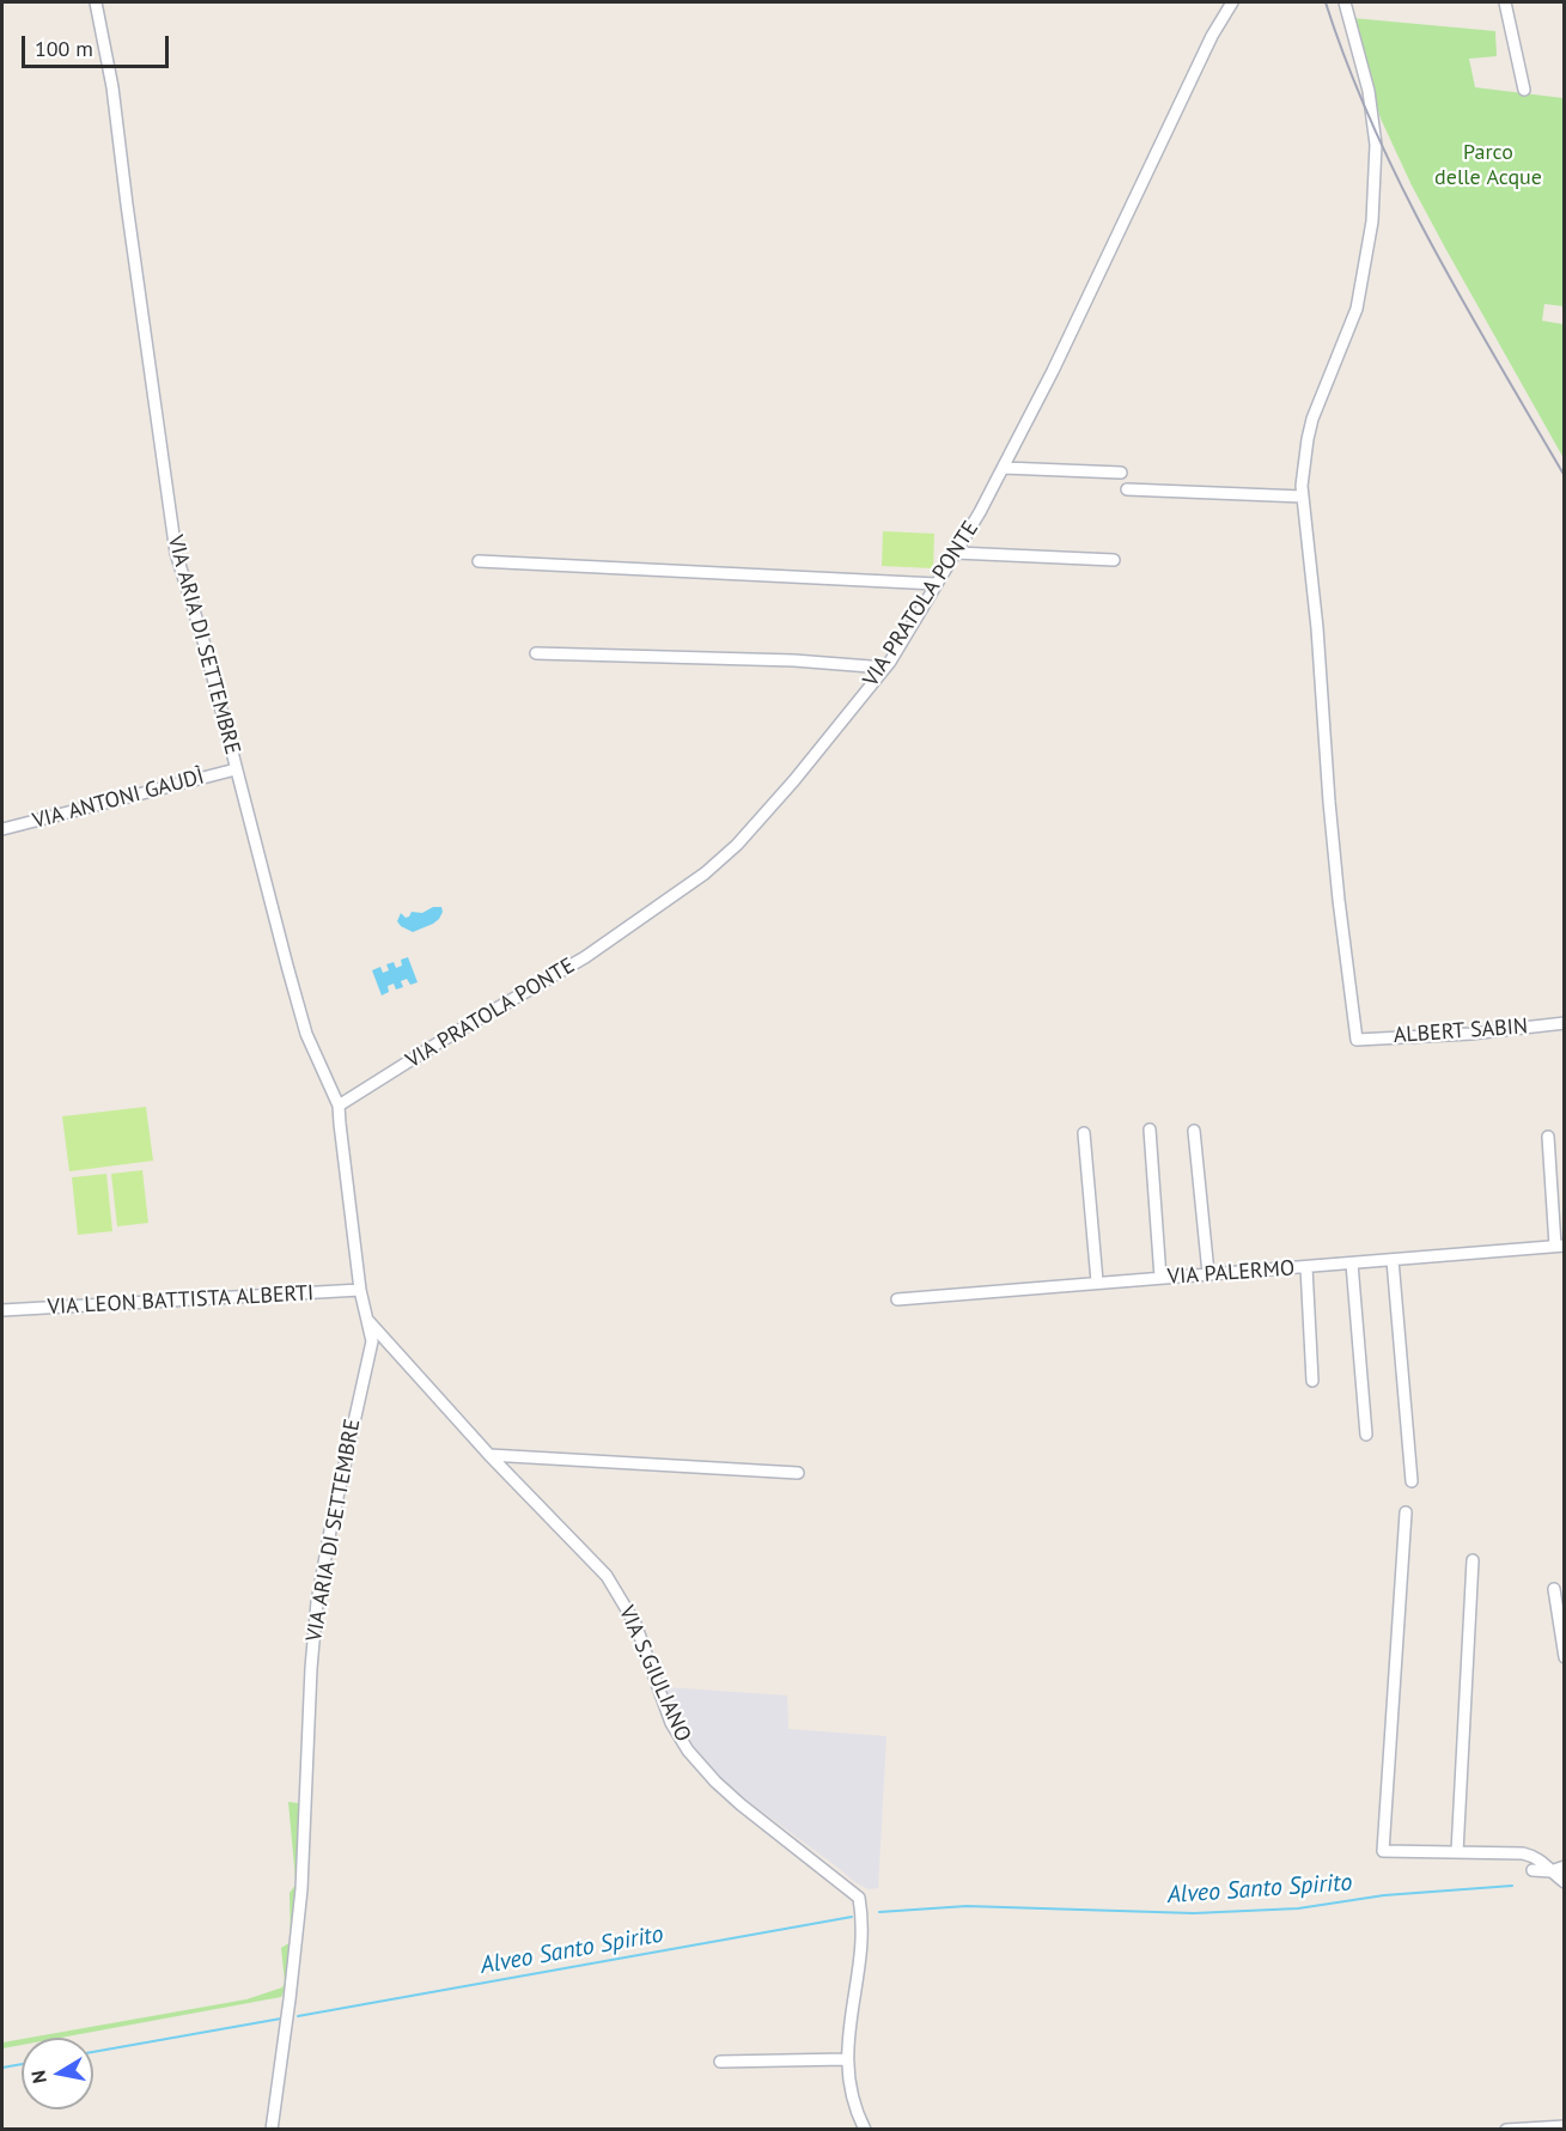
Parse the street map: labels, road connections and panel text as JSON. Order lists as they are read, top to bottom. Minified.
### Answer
{"streets":{"street":["VIA PRATOLA PONTE","VIA ARIA DI SETTEMBRE","VIA ANTONI GAUDÌ","ALBERT SABIN","VIA PALERMO","VIA LEON BATTISTA ALBERTI","VIA S.GIULIANO"]},"crossings":[["VIA PRATOLA PONTE","VIA ARIA DI SETTEMBRE"],["VIA ARIA DI SETTEMBRE","VIA ANTONI GAUDÌ"],["VIA ARIA DI SETTEMBRE","VIA LEON BATTISTA ALBERTI"],["VIA ARIA DI SETTEMBRE","VIA S.GIULIANO"]],"water":["Alveo Santo Spirito"],"parks":["Parco delle Acque"],"scale_bar":"100 m","north":"left"}
